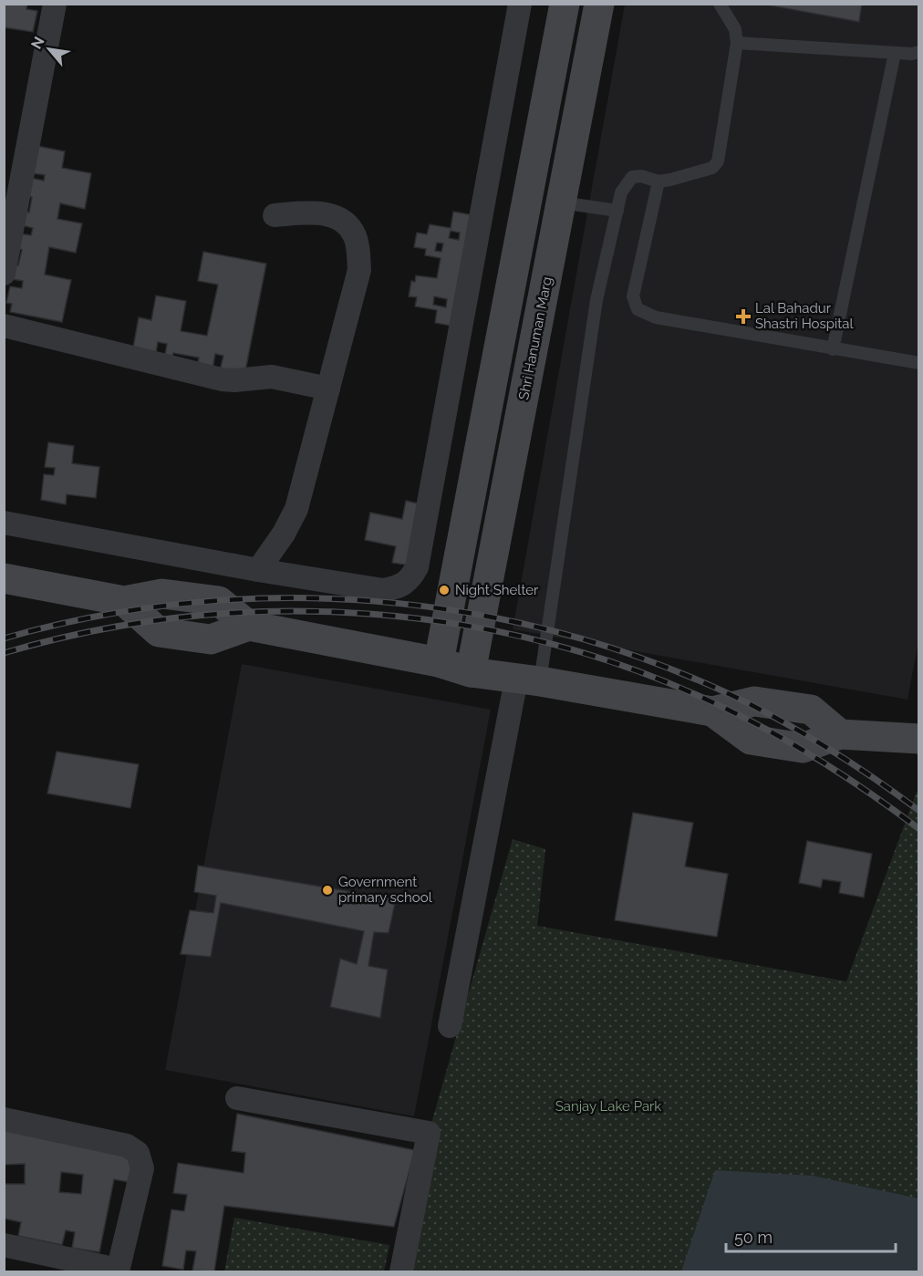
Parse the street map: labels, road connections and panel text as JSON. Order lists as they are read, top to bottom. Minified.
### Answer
{"streets":{"street":["Shri Hanuman Marg"]},"parks":["Sanjay Lake Park"],"places":{"health":["Lal Bahadur Shastri Hospital"],"other":["Night Shelter","Government primary school"]},"scale_bar":"50 m","north":"top left"}
